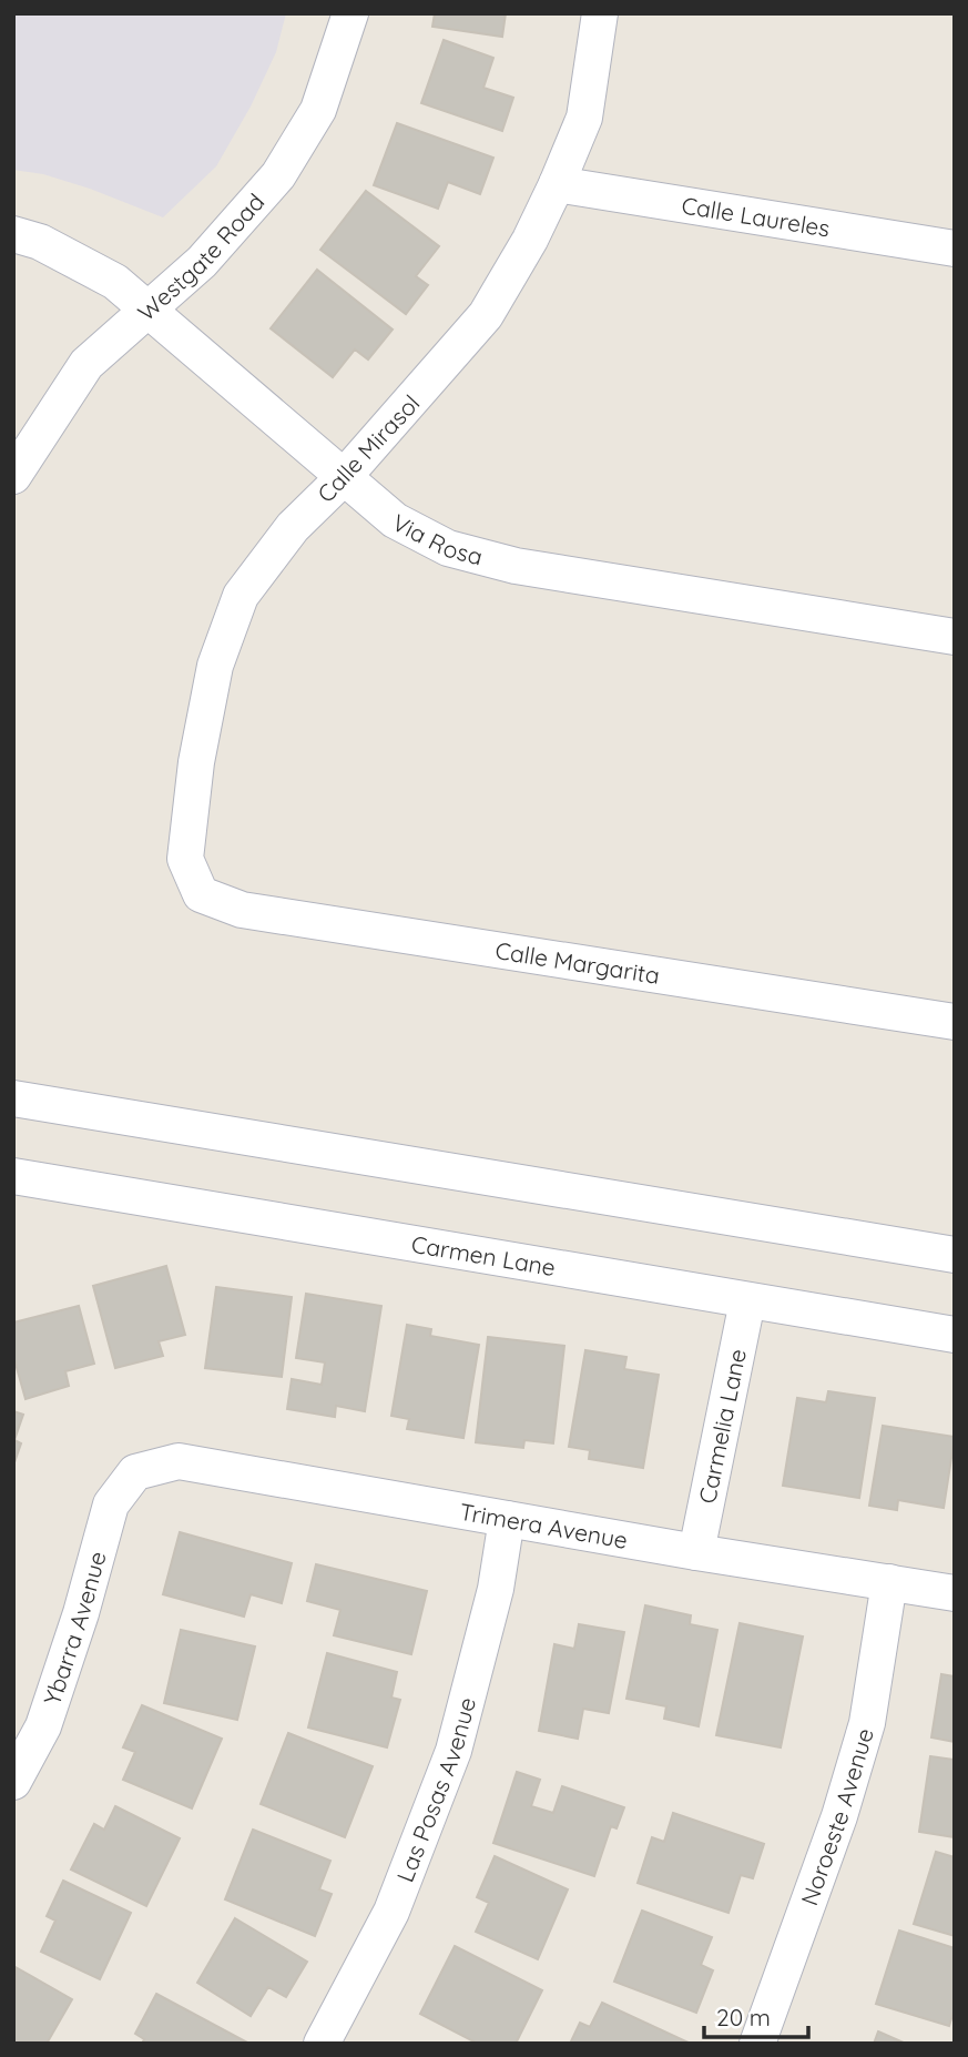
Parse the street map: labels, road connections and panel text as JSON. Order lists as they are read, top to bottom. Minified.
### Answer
{"streets":{"street":["Calle Laureles","Westgate Road","Calle Mirasol","Via Rosa","Calle Margarita","Carmen Lane","Carmelia Lane","Trimera Avenue","Ybarra Avenue","Las Posas Avenue","Noroeste Avenue"]},"crossings":[["Calle Laureles","Calle Mirasol"],["Westgate Road","Via Rosa"],["Calle Mirasol","Via Rosa"],["Calle Mirasol","Calle Margarita"],["Carmen Lane","Carmelia Lane"],["Carmelia Lane","Trimera Avenue"],["Trimera Avenue","Ybarra Avenue"],["Trimera Avenue","Las Posas Avenue"],["Trimera Avenue","Noroeste Avenue"]],"scale_bar":"20 m"}
